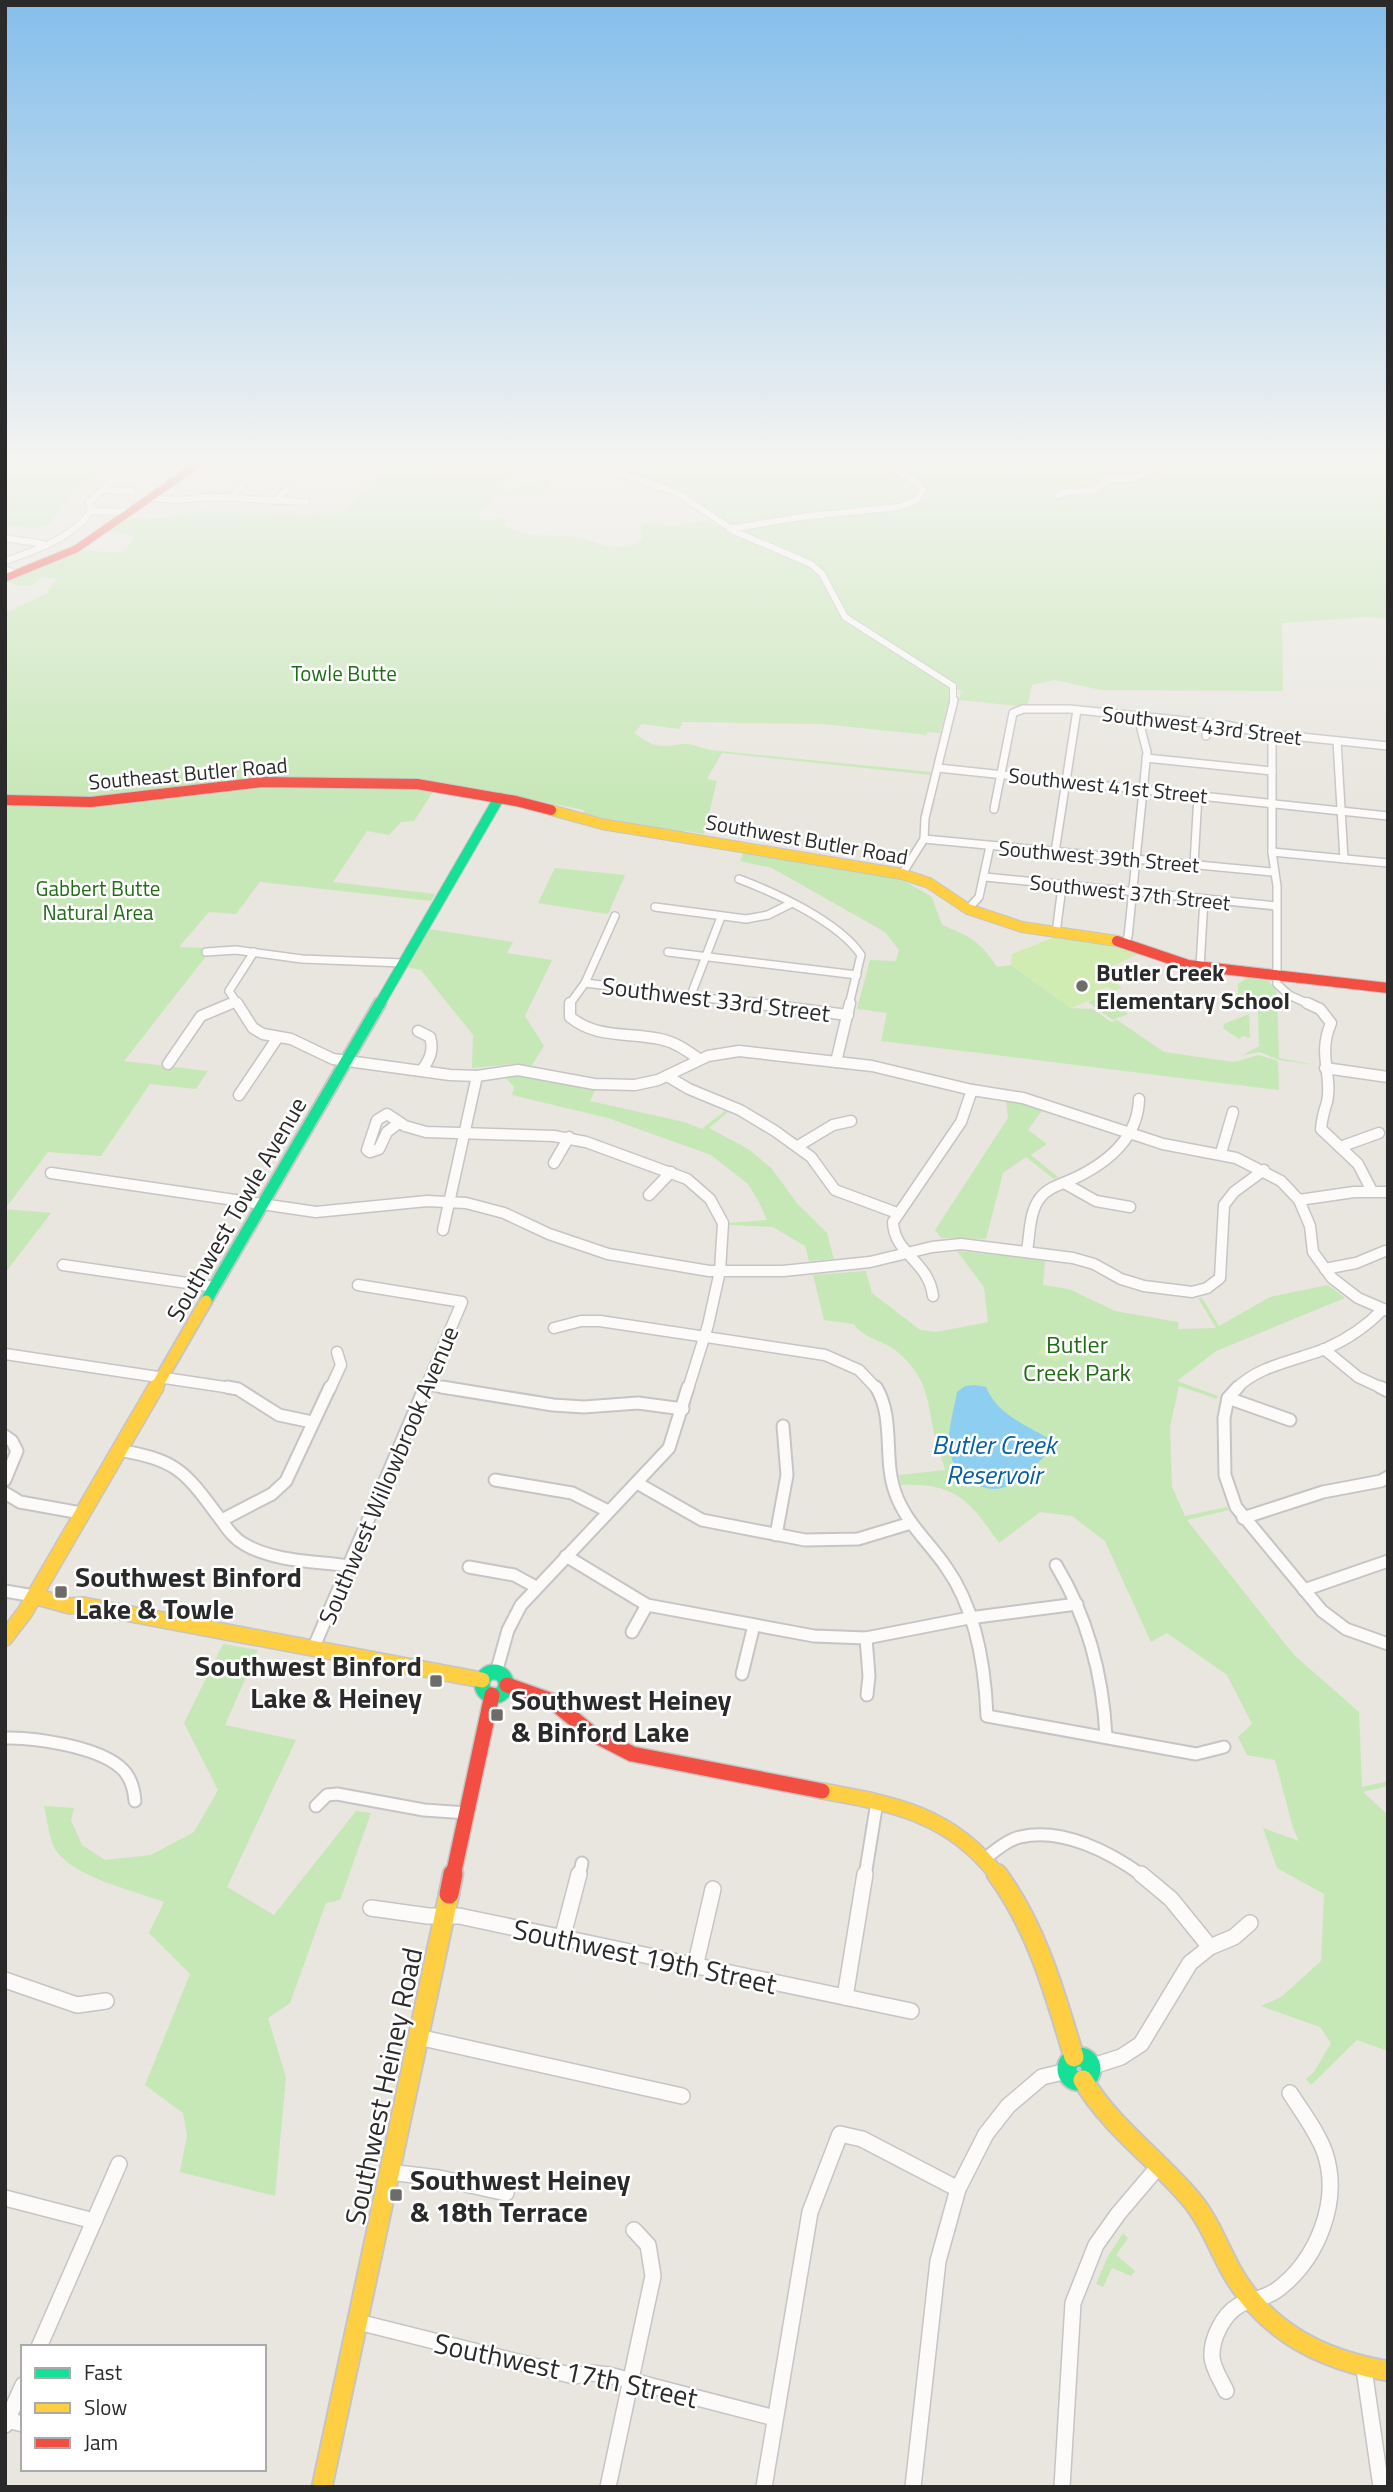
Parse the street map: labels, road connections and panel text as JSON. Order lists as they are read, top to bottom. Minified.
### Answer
{"streets":{"main road":["Southeast Butler Road","Southwest Butler Road","Southwest Towle Avenue","Southwest Heiney Road"],"street":["Southwest 43rd Street","Southwest 41st Street","Southwest 39th Street","Southwest 37th Street","Southwest 33rd Street","Southwest Willowbrook Avenue","Southwest 19th Street","Southwest 17th Street"]},"crossings":[["Southwest 43rd Street","Southwest 41st Street"],["Southeast Butler Road","Southwest Butler Road"],["Southeast Butler Road","Southwest Towle Avenue"],["Southwest Butler Road","Southwest Towle Avenue"],["Southwest 19th Street","Southwest Heiney Road"],["Southwest Heiney Road","Southwest 17th Street"]],"water":["Butler Creek Reservoir"],"parks":["Towle Butte","Gabbert Butte Natural Area","Butler Creek Park"],"places":{"other":["Butler Creek Elementary School"],"transit":["Southwest Binford Lake & Towle","Southwest Binford Lake & Heiney","Southwest Heiney & Binford Lake","Southwest Heiney & 18th Terrace"]},"legend":["Fast","Slow","Jam"]}
